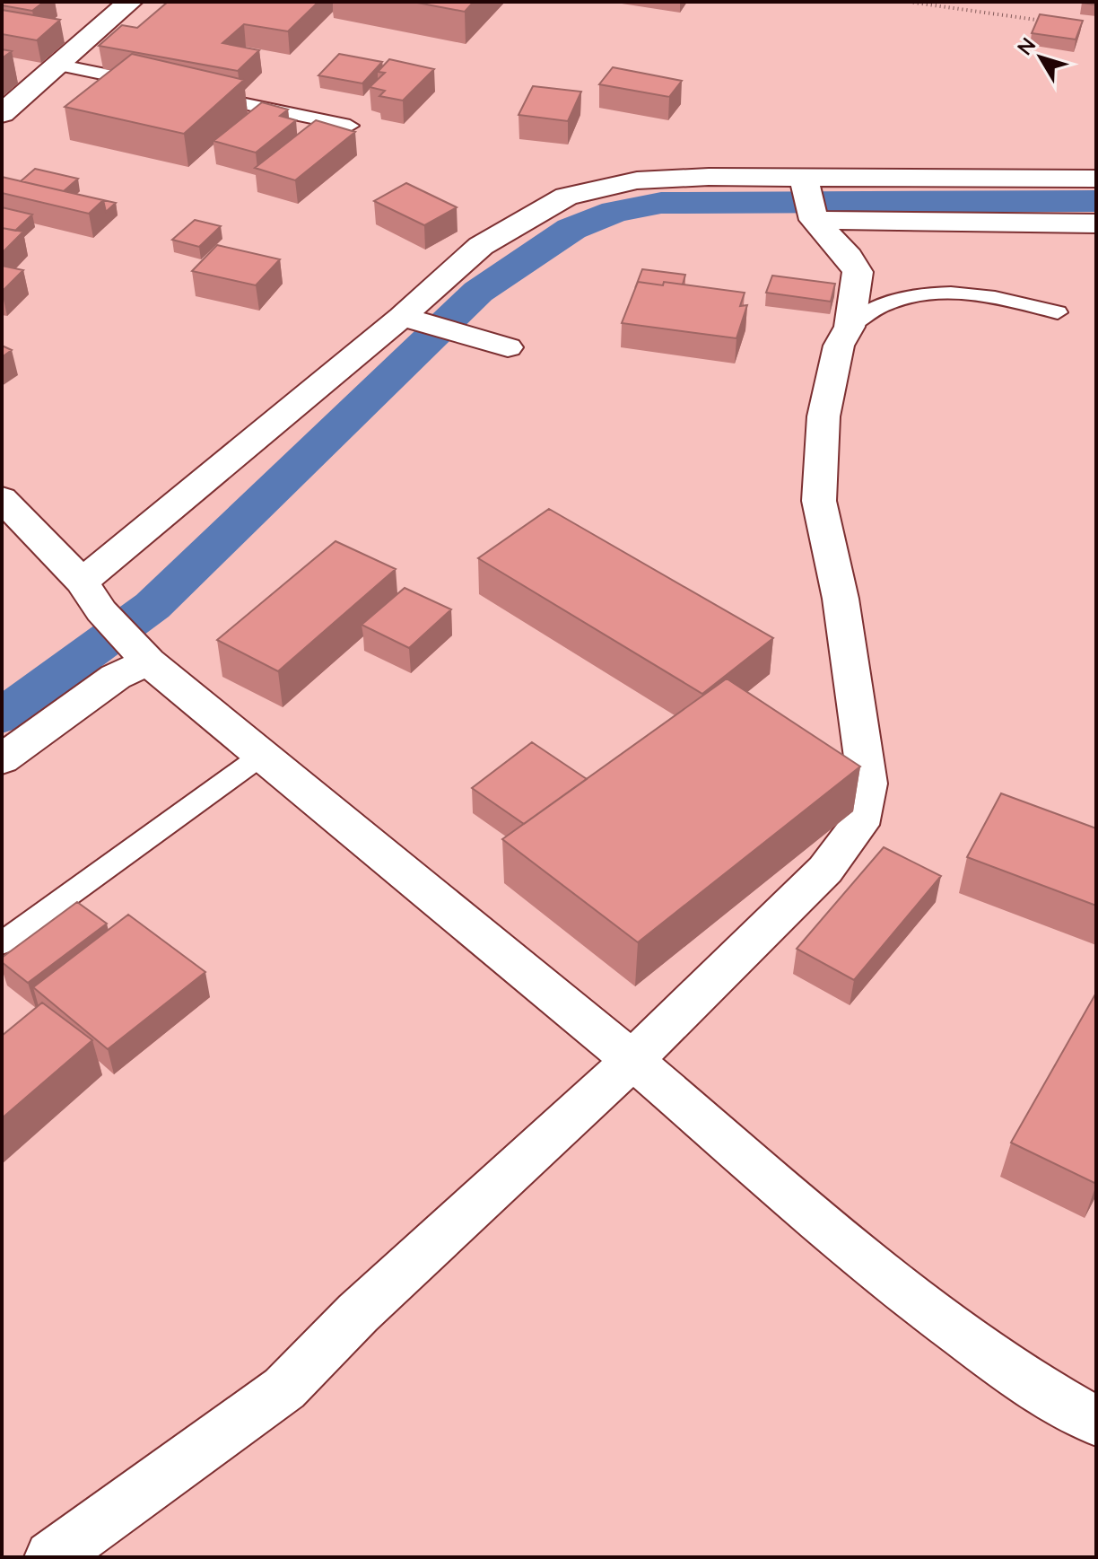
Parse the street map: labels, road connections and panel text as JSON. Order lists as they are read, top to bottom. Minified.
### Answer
{"north":"top left"}
